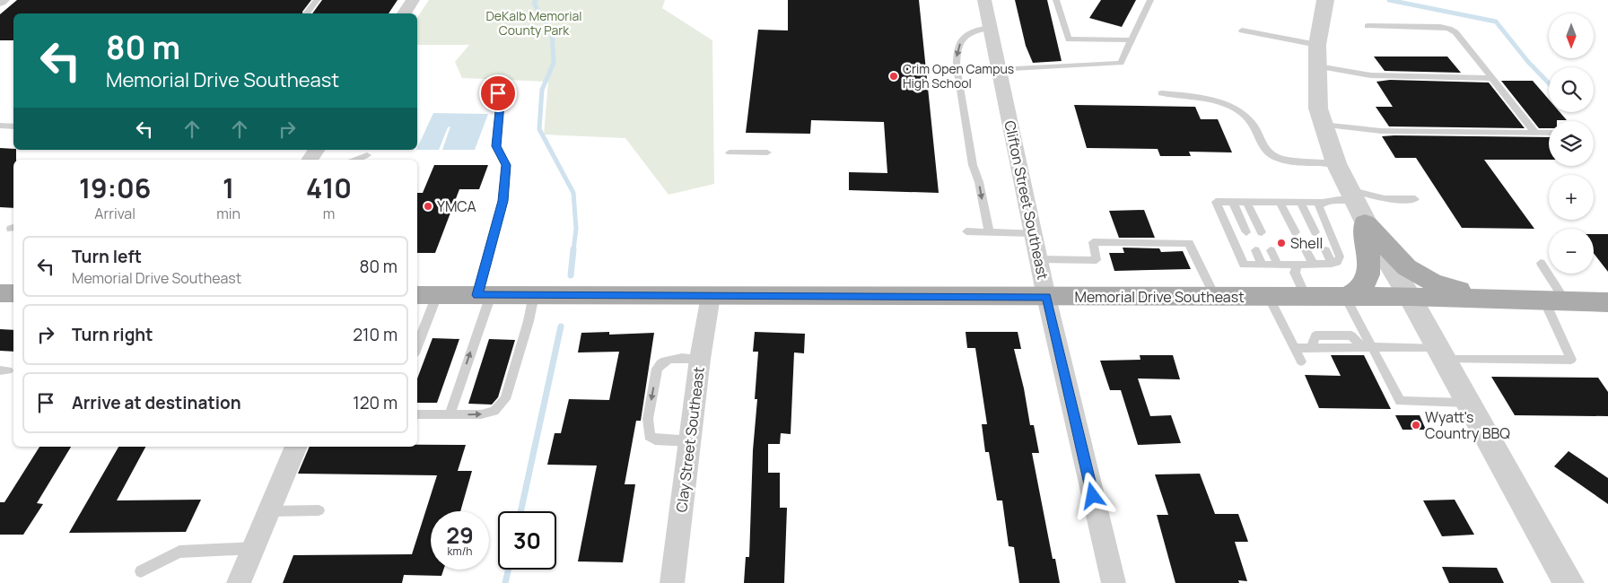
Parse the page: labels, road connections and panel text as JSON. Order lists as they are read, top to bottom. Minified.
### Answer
{"streets":{"main road":["Memorial Drive Southeast"],"street":["Clifton Street Southeast","Clay Street Southeast"]},"crossings":[["Clifton Street Southeast","Memorial Drive Southeast"],["Memorial Drive Southeast","Clay Street Southeast"]],"parks":["DeKalb Memorial County Park"],"places":["Crim Open Campus High School","YMCA","Shell","Wyatt's Country BBQ"],"north":"bottom","page":{"map_buttons":["+","−"],"turn":["80 m","Memorial Drive Southeast"],"eta":["19:06","Arrival","1","min","410","m"],"list":[{"name":"Turn left","note":"Memorial Drive Southeast","value":"80 m"},{"name":"Turn right","value":"210 m"},{"name":"Arrive at destination","value":"120 m"}],"speed":"29 km/h","limit":"30"}}
